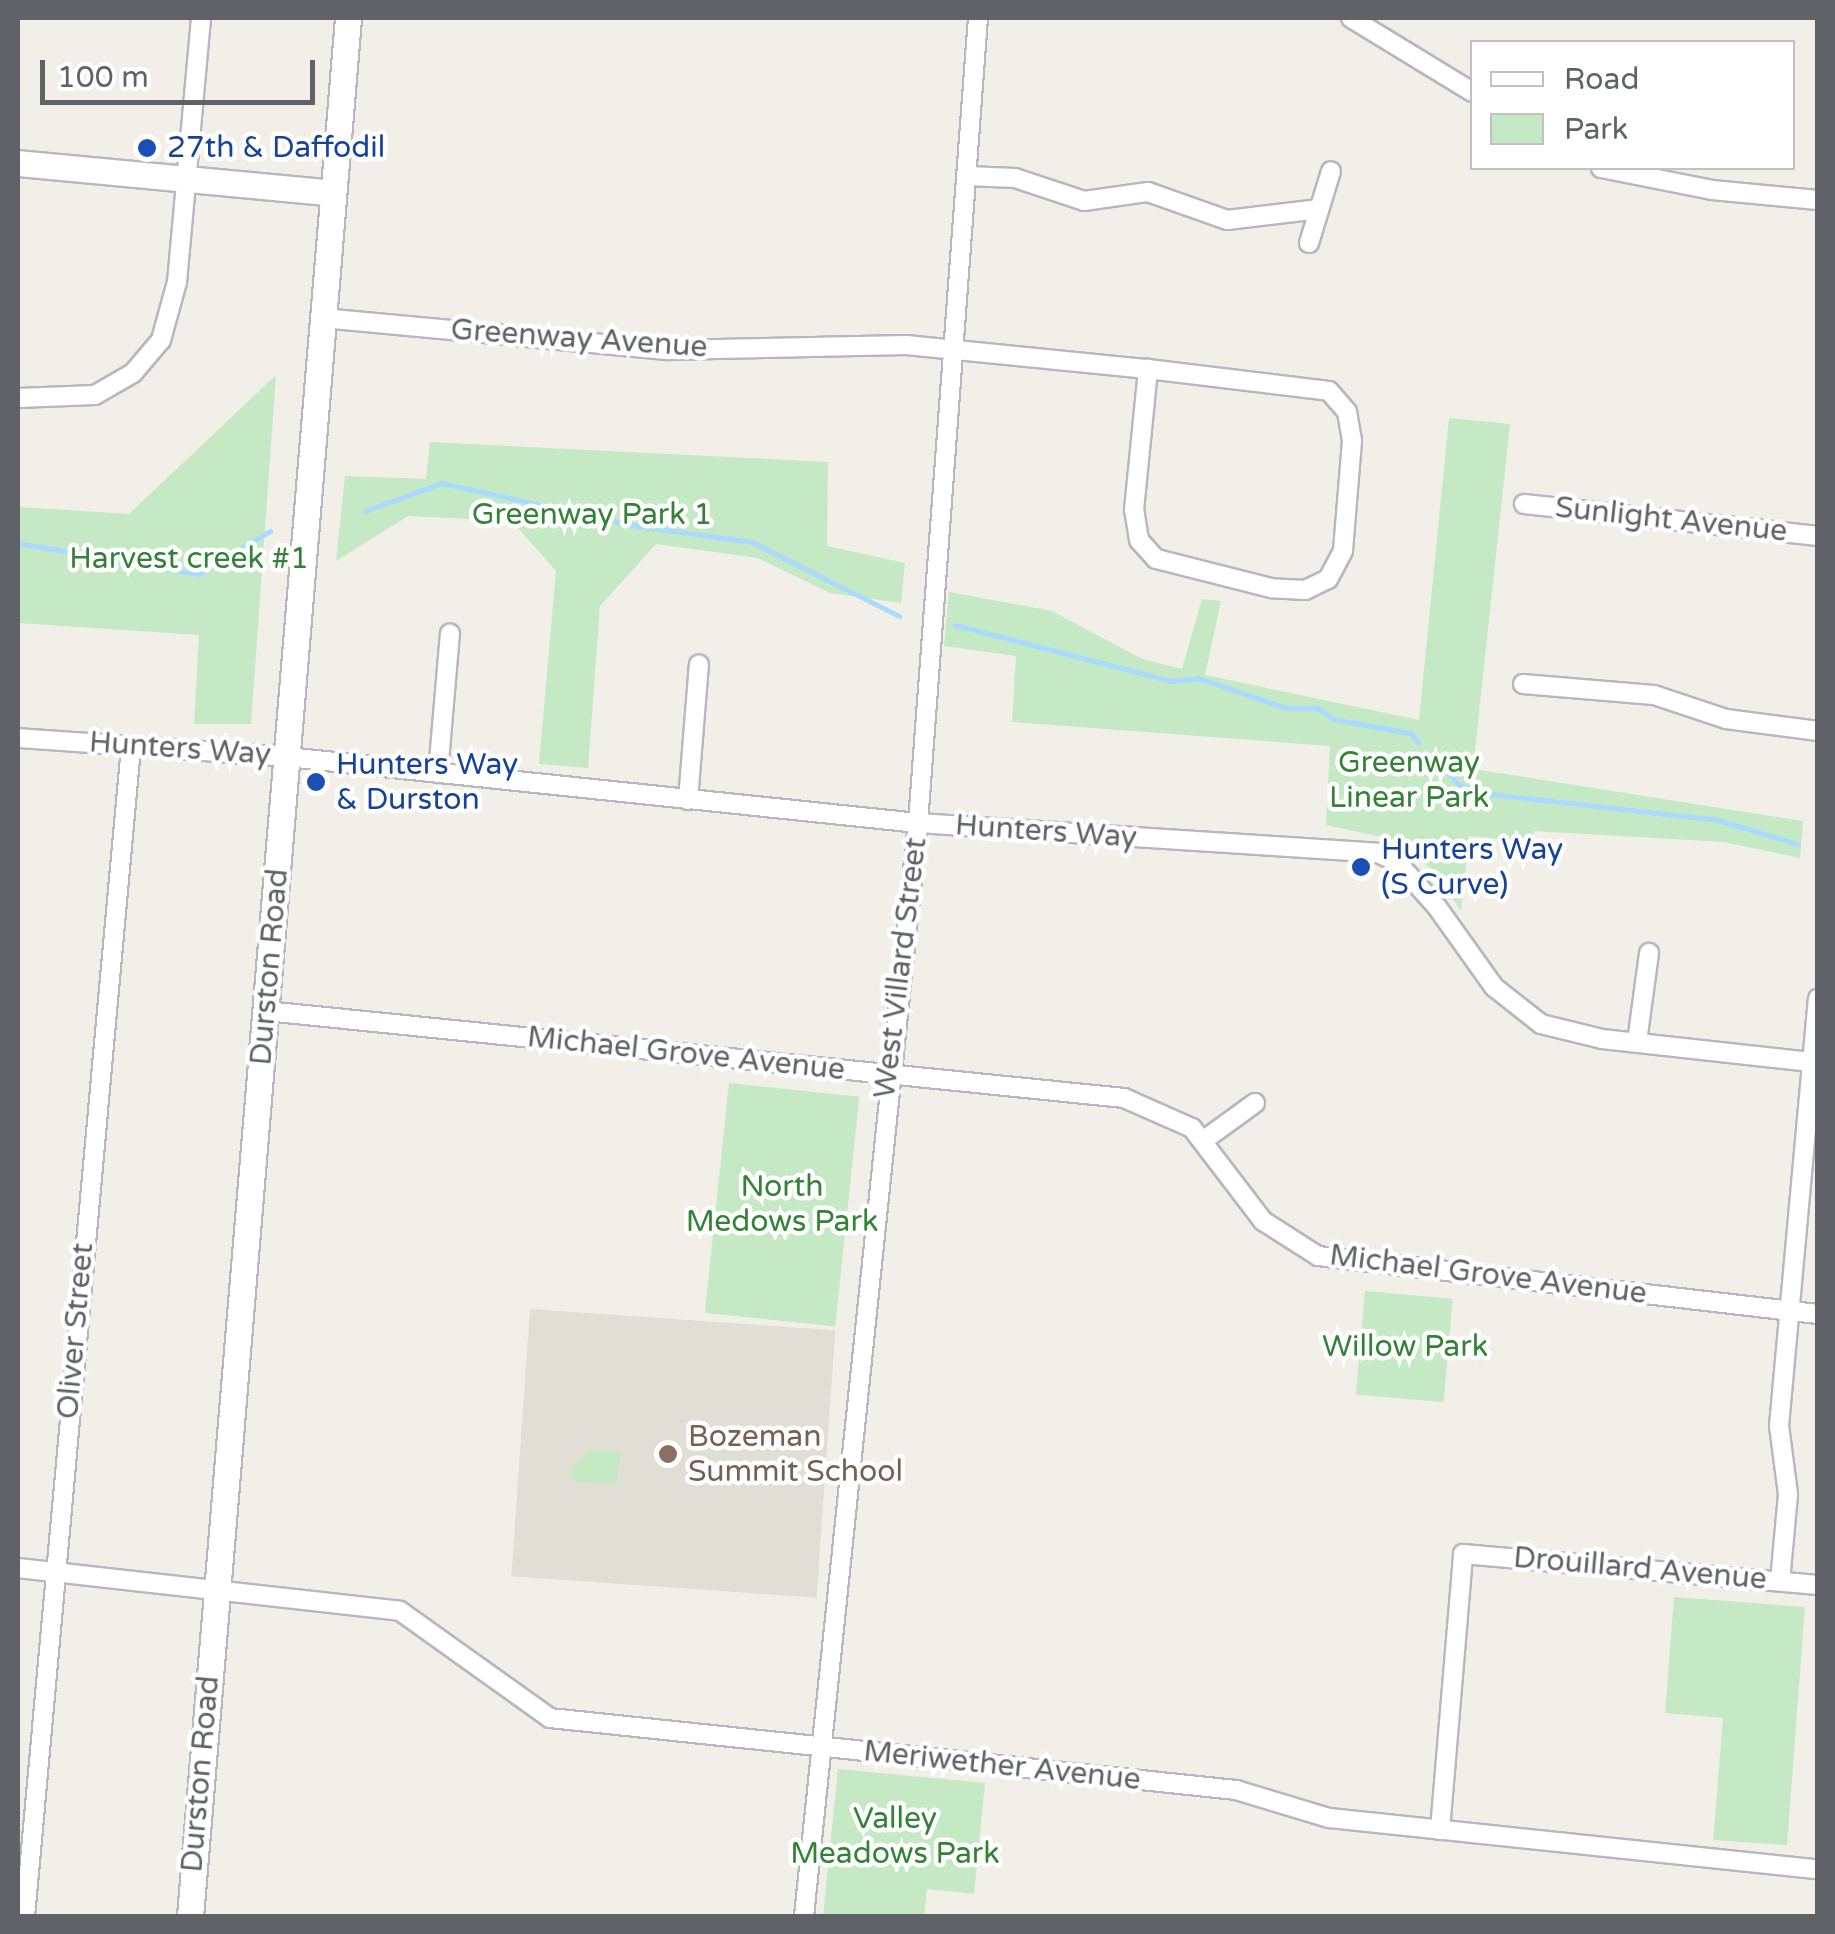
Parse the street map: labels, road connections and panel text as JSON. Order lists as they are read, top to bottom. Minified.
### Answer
{"streets":{"main road":["Durston Road"],"street":["Greenway Avenue","Sunlight Avenue","Hunters Way","West Villard Street","Michael Grove Avenue","Oliver Street","Drouillard Avenue","Meriwether Avenue"]},"crossings":[["Greenway Avenue","Durston Road"],["Greenway Avenue","West Villard Street"],["Hunters Way","Durston Road"],["Hunters Way","West Villard Street"],["Hunters Way","Oliver Street"],["Durston Road","Michael Grove Avenue"],["Durston Road","Meriwether Avenue"],["West Villard Street","Michael Grove Avenue"],["West Villard Street","Meriwether Avenue"],["Oliver Street","Meriwether Avenue"],["Drouillard Avenue","Meriwether Avenue"]],"parks":["Greenway Park 1","Harvest creek #1","Greenway Linear Park","North Medows Park","Willow Park","Valley Meadows Park"],"places":["27th & Daffodil","Hunters Way & Durston","Hunters Way (S Curve)","Bozeman Summit School"],"legend":["Road","Park"],"scale_bar":"100 m"}
